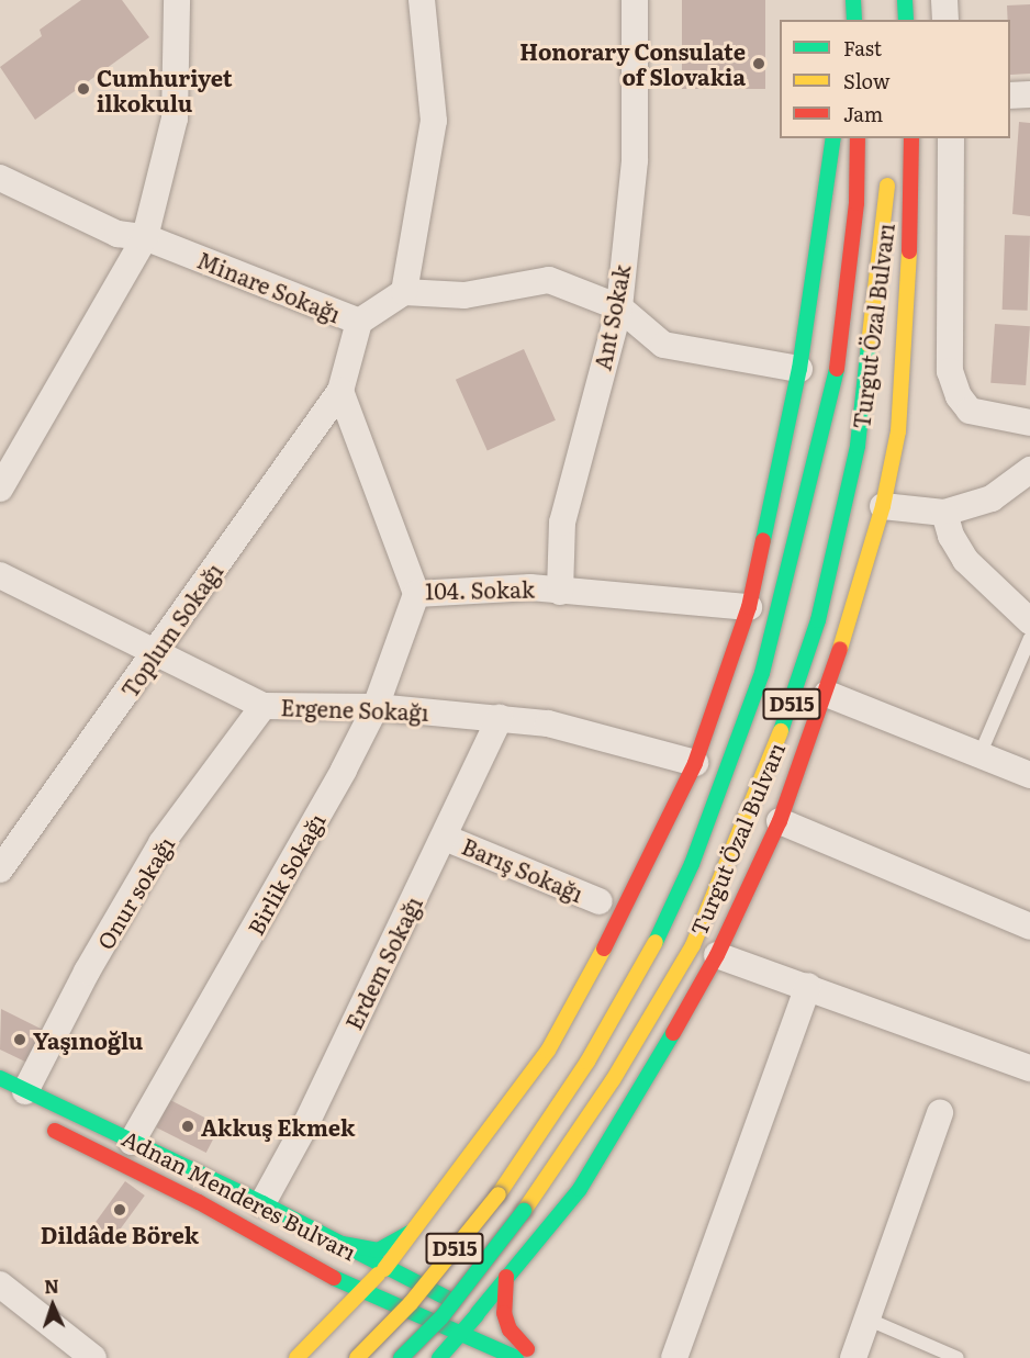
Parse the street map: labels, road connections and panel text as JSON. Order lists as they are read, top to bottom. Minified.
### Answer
{"streets":{"main road":["Turgut Özal Bulvarı","D515","Adnan Menderes Bulvarı"],"street":["Minare Sokağı","Ant Sokak","104. Sokak","Toplum Sokağı","Ergene Sokağı","Barış Sokağı","Birlik Sokağı","Onur sokağı","Erdem Sokağı"]},"crossings":[["Ant Sokak","104. Sokak"],["104. Sokak","Toplum Sokağı"],["104. Sokak","Birlik Sokağı"],["Toplum Sokağı","Ergene Sokağı"],["Ergene Sokağı","Birlik Sokağı"],["Ergene Sokağı","Onur sokağı"],["Ergene Sokağı","Erdem Sokağı"],["Barış Sokağı","Erdem Sokağı"],["Birlik Sokağı","Adnan Menderes Bulvarı"],["Onur sokağı","Adnan Menderes Bulvarı"],["Erdem Sokağı","Adnan Menderes Bulvarı"]],"places":["Honorary Consulate of Slovakia","Cumhuriyet ilkokulu","Yaşınoğlu","Akkuş Ekmek","Dildâde Börek"],"legend":["Fast","Slow","Jam"],"north":"top"}
